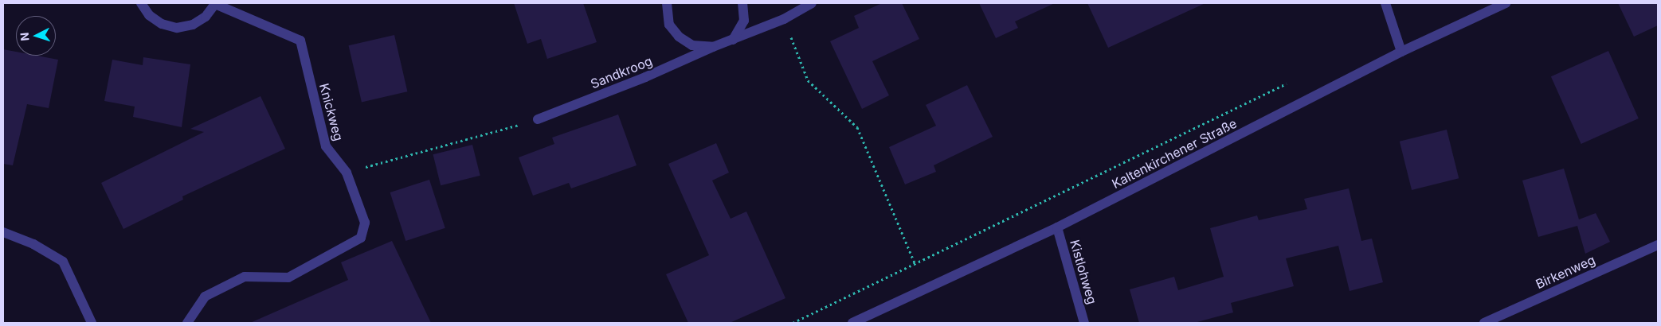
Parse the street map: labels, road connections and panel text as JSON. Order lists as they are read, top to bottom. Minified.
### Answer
{"streets":{"street":["Sandkroog","Knickweg","Kaltenkirchener Straße","Kistlohweg","Birkenweg"]},"crossings":[["Kaltenkirchener Straße","Kistlohweg"]],"north":"left"}
